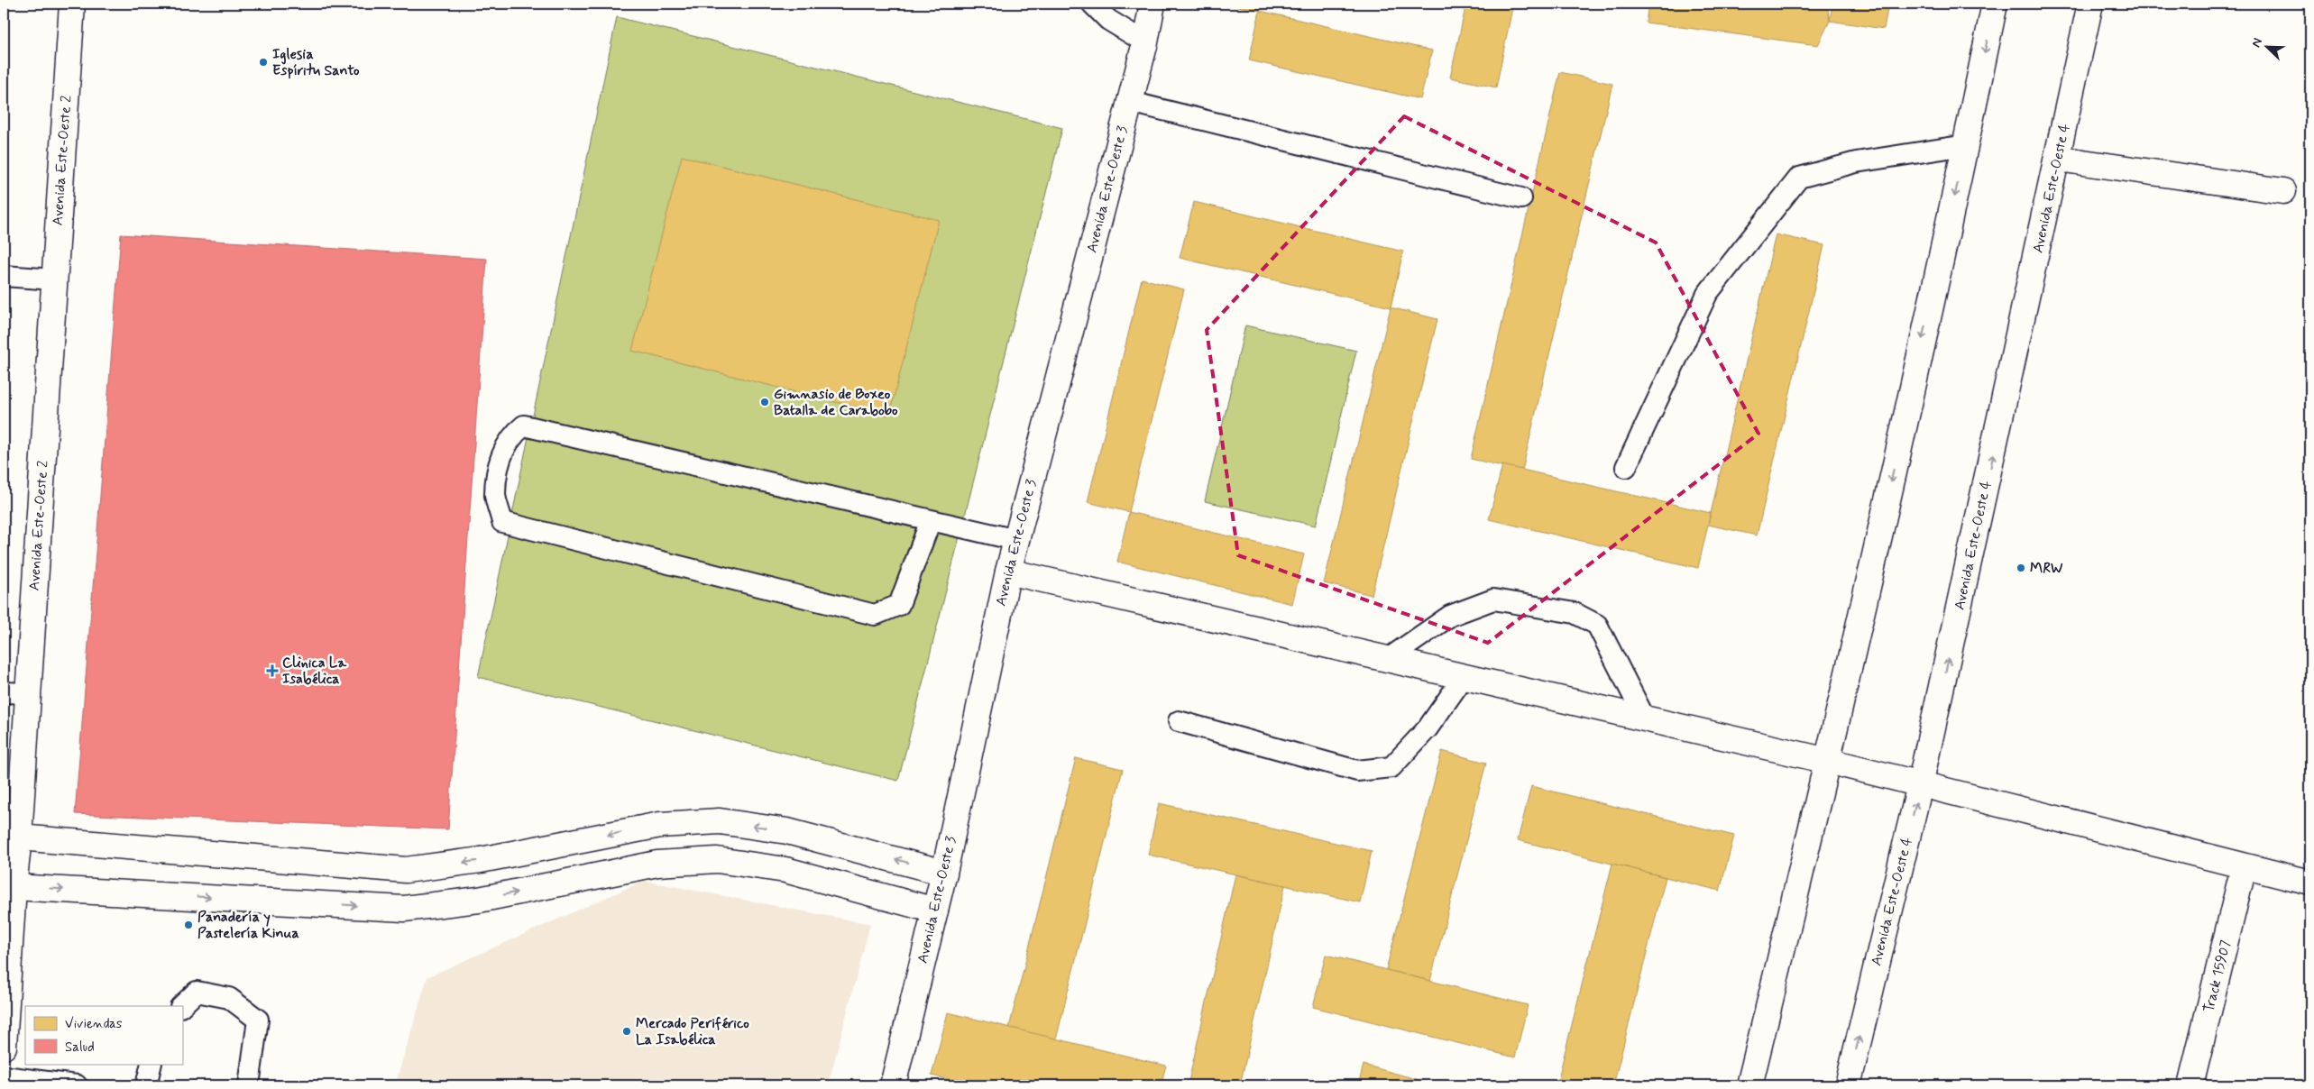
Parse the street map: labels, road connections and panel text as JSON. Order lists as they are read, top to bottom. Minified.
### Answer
{"streets":{"street":["Avenida Este-Oeste 2","Avenida Este-Oeste 4","Avenida Este-Oeste 3","Track 15907"]},"places":{"other":["Iglesia Espíritu Santo","Gimnasio de Boxeo Batalla de Carabobo","MRW","Panadería y Pastelería Kinua","Mercado Periférico La Isabélica"],"health":["Clinica La Isabélica"]},"legend":["Viviendas","Salud"],"north":"top left"}
